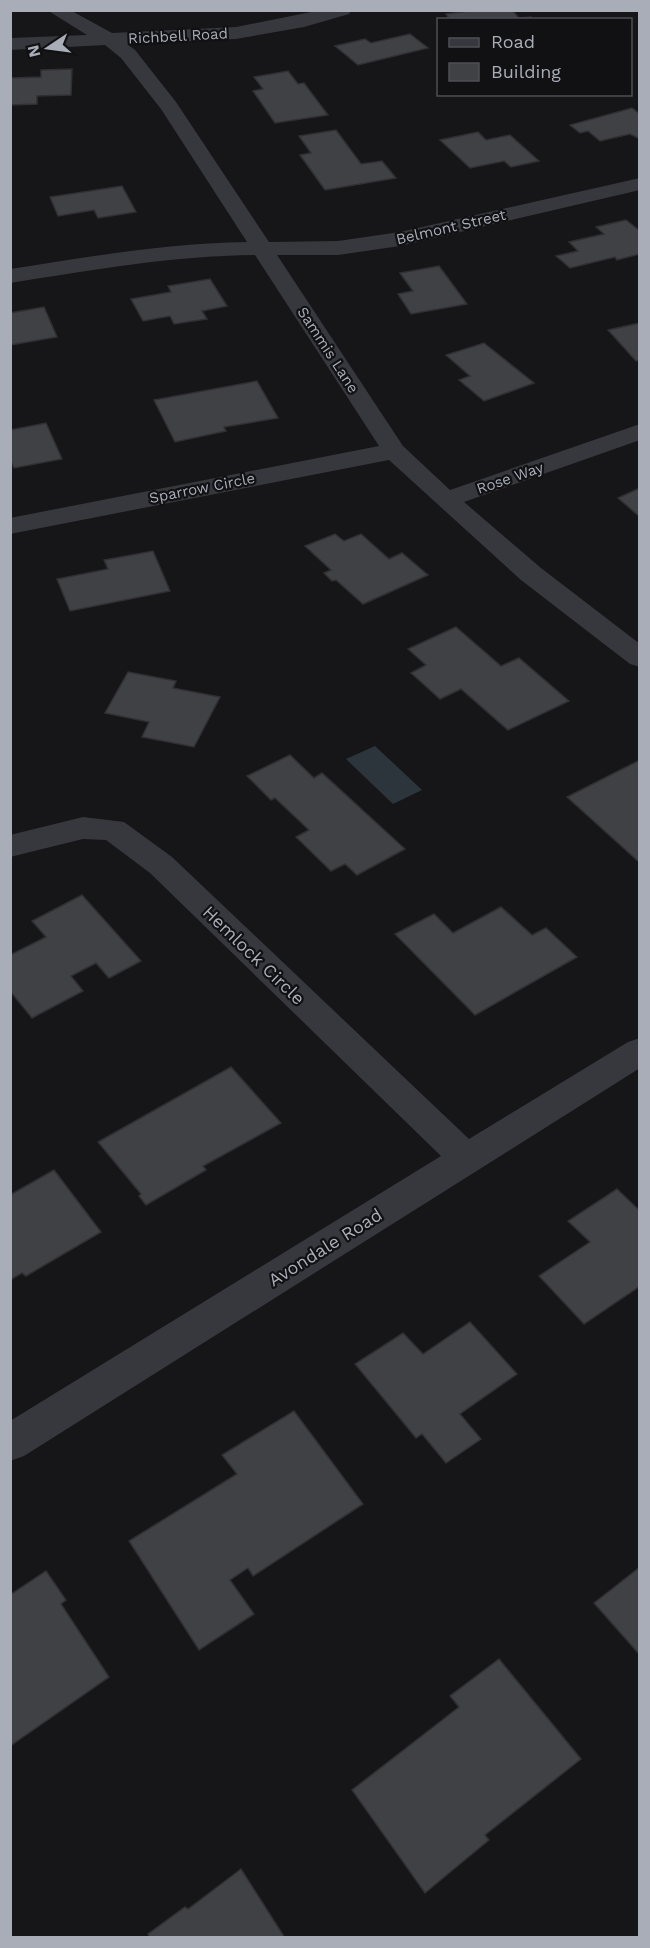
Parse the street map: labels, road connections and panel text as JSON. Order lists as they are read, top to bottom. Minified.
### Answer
{"streets":{"street":["Richbell Road","Belmont Street","Sammis Lane","Rose Way","Sparrow Circle","Hemlock Circle","Avondale Road"]},"crossings":[["Richbell Road","Sammis Lane"],["Belmont Street","Sammis Lane"],["Sammis Lane","Rose Way"],["Sammis Lane","Sparrow Circle"],["Hemlock Circle","Avondale Road"]],"legend":["Road","Building"],"north":"left"}
